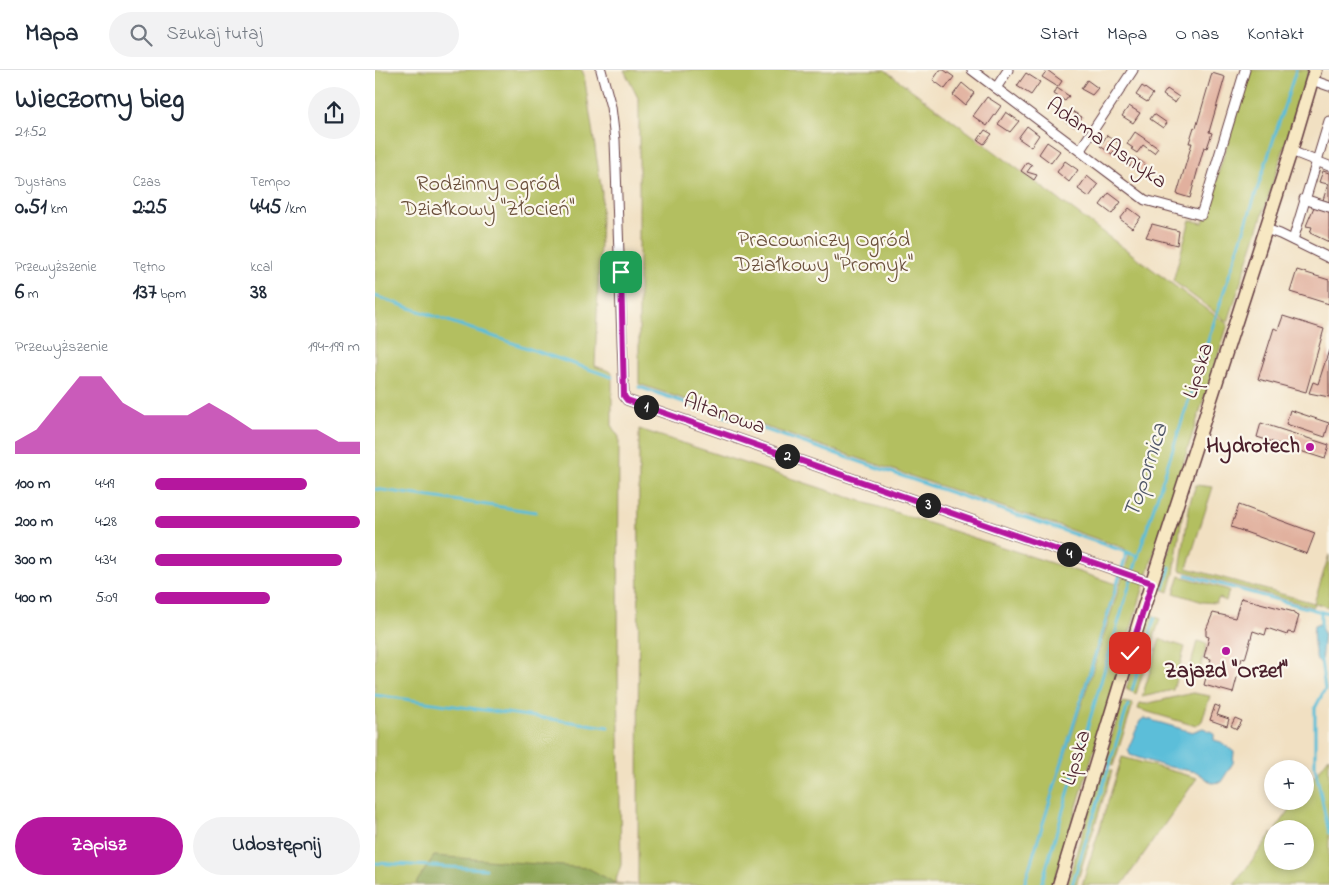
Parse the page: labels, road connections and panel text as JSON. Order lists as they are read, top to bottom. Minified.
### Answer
{"streets":{"main road":["Lipska"],"street":["Adama Asnyka","Altanowa"]},"crossings":[["Lipska","Altanowa"]],"water":["Topornica"],"parks":["Rodzinny Ogród Działkowy \"Złocień\"","Pracowniczy Ogród Działkowy \"Promyk\""],"places":["Hydrotech","Zajazd \"Orzeł\""],"page":{"header":"Mapa","search":"Szukaj tutaj","nav":["Start","Mapa","O nas","Kontakt"],"heading":["Wieczorny bieg","21:52"],"stats":[["Dystans","0.51 km"],["Czas","2:25"],["Tempo","4:45 /km"],["Przewyższenie","6 m"],["Tętno","137 bpm"],["kcal","38"]],"chart":["Przewyższenie","194–199 m"],"pins":["1","2","3","4"],"list":[{"name":"100 m","note":"4:49"},{"name":"200 m","note":"4:28"},{"name":"300 m","note":"4:34"},{"name":"400 m","note":"5:09"}],"map_buttons":["+","−"],"buttons":["Zapisz","Udostępnij"]}}
